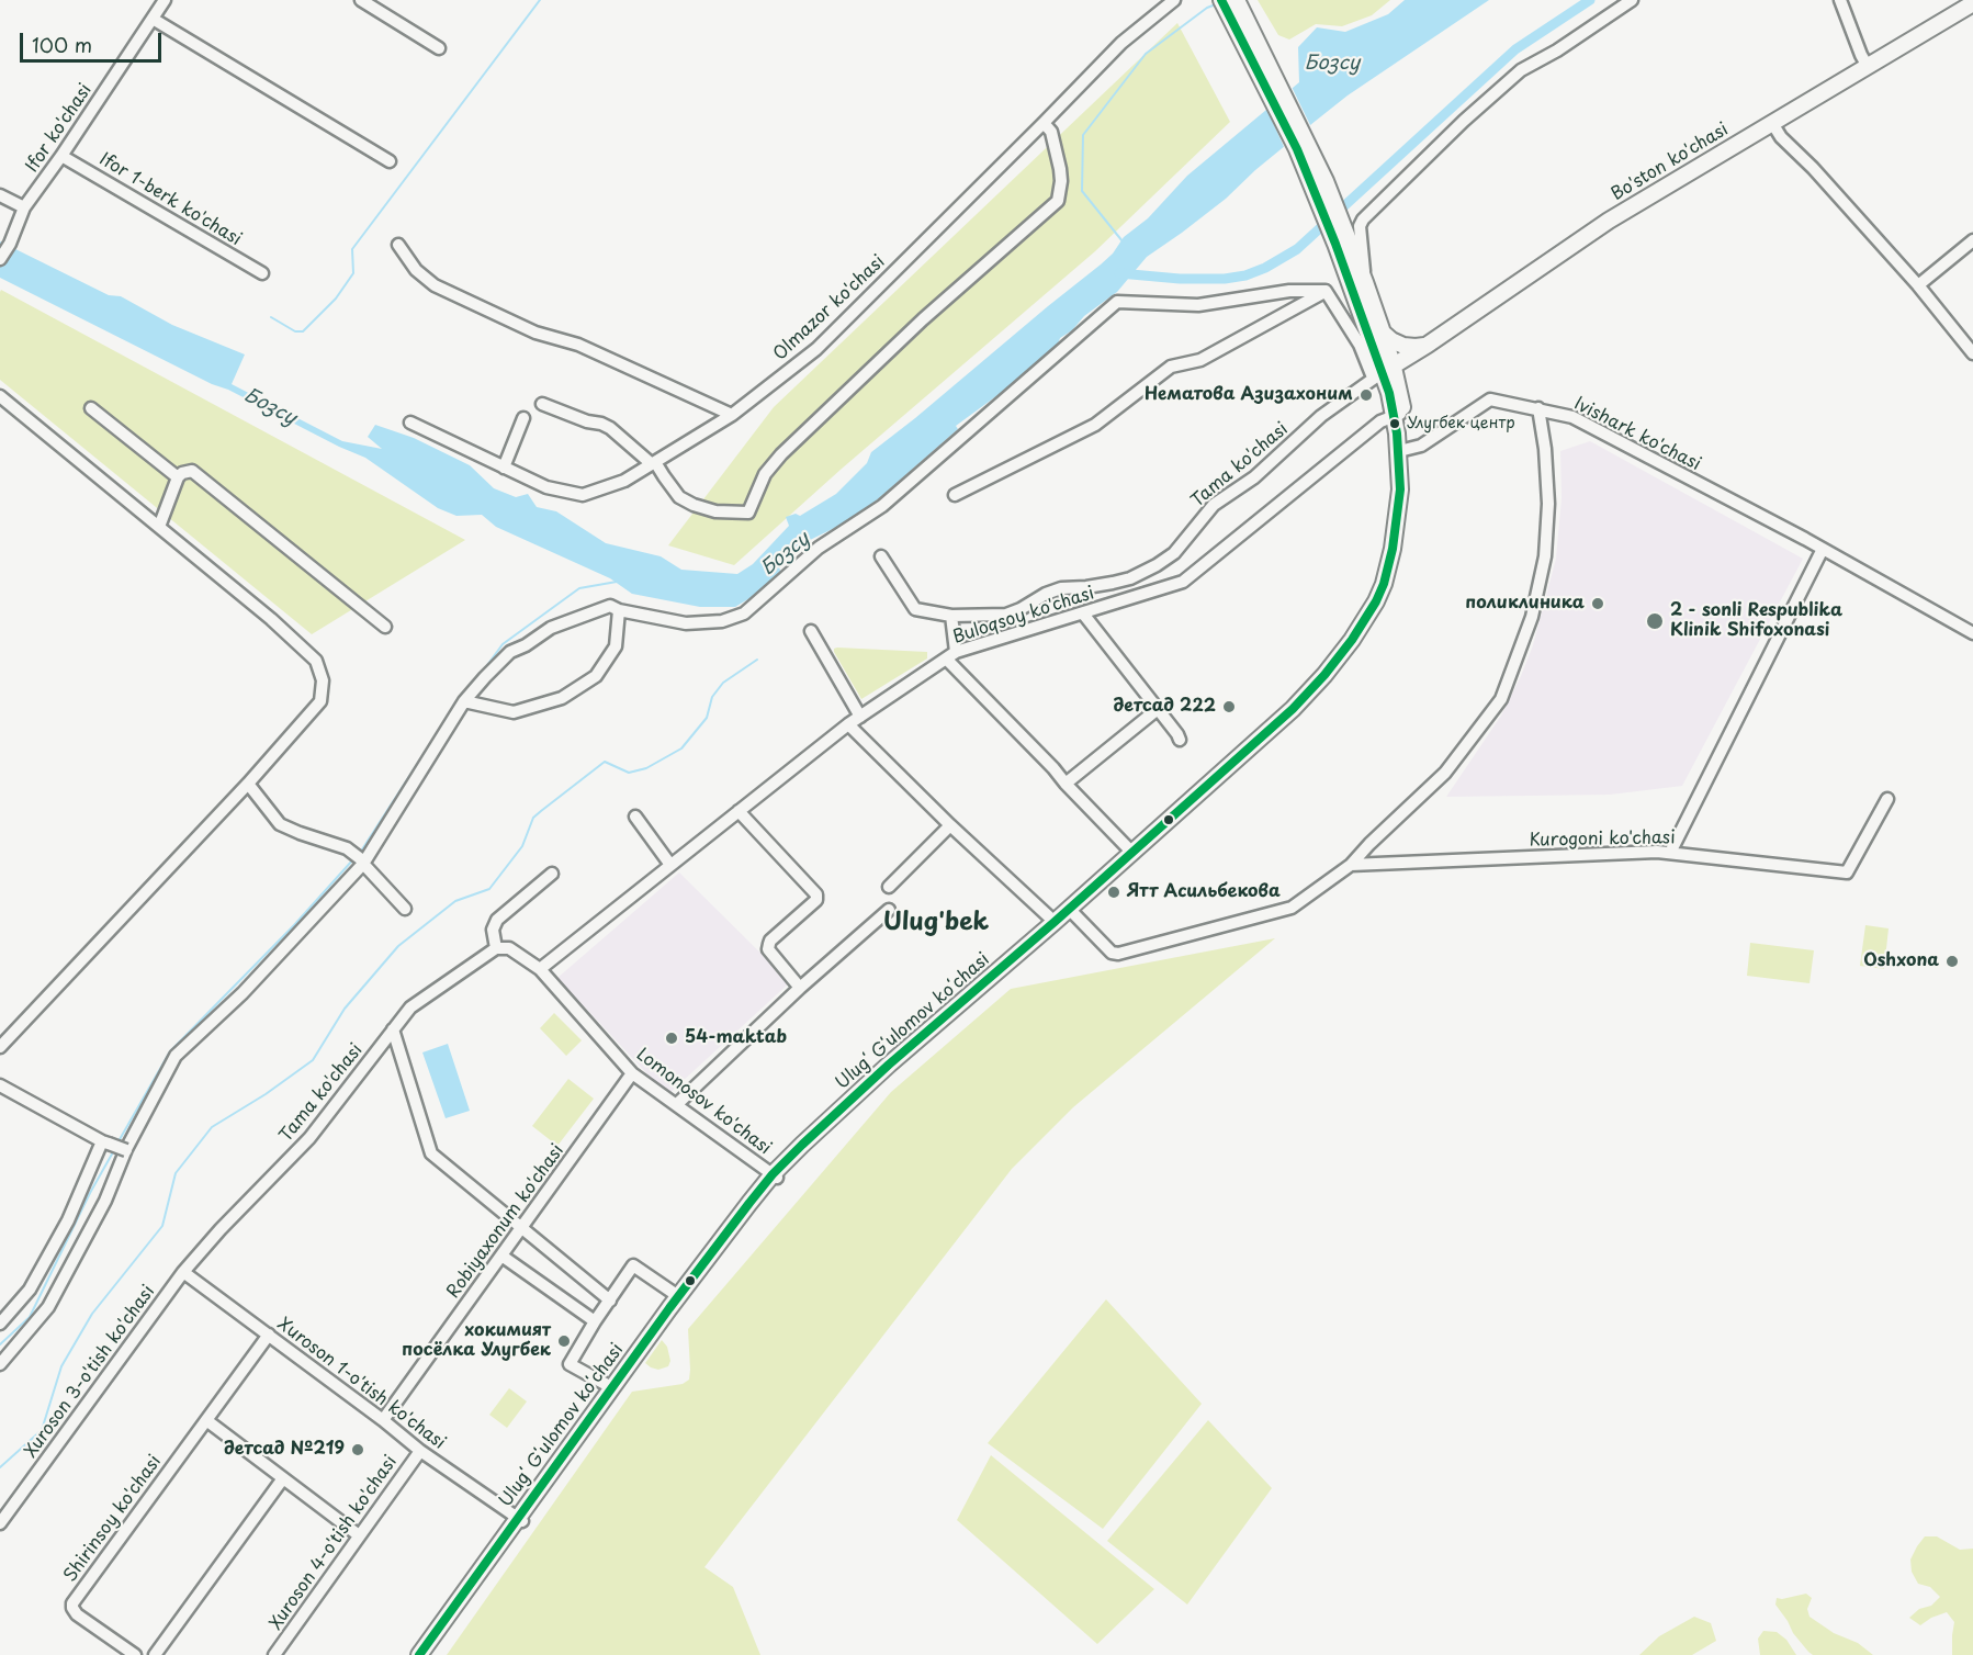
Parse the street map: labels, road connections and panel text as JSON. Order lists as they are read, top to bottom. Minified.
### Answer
{"streets":{"main road":["Bo'ston ko'chasi","Ulugʻ Gʻulomov koʻchasi"],"street":["Ifor ko'chasi","Ifor 1-berk ko'chasi","Olmazor ko'chasi","Ivishark ko'chasi","Tama ko'chasi","Buloqsoy ko'chasi","Kurogoni ko'chasi","Lomonosov ko'chasi","Robiyaxonum ko'chasi","Xuroson 3-o'tish ko'chasi","Хuroson 1-o'tish ko'chasi","Shirinsoy ko'chasi","Xuroson 4-o'tish ko'chasi"]},"crossings":[["Ifor ko'chasi","Ifor 1-berk ko'chasi"],["Bo'ston ko'chasi","Tama ko'chasi"],["Bo'ston ko'chasi","Ulugʻ Gʻulomov koʻchasi"],["Ivishark ko'chasi","Ulugʻ Gʻulomov koʻchasi"],["Tama ko'chasi","Ulugʻ Gʻulomov koʻchasi"],["Tama ko'chasi","Lomonosov ko'chasi"],["Tama ko'chasi","Xuroson 3-o'tish ko'chasi"],["Tama ko'chasi","Хuroson 1-o'tish ko'chasi"],["Buloqsoy ko'chasi","Ulugʻ Gʻulomov koʻchasi"],["Buloqsoy ko'chasi","Lomonosov ko'chasi"],["Ulugʻ Gʻulomov koʻchasi","Lomonosov ko'chasi"],["Ulugʻ Gʻulomov koʻchasi","Хuroson 1-o'tish ko'chasi"],["Lomonosov ko'chasi","Robiyaxonum ko'chasi"],["Robiyaxonum ko'chasi","Хuroson 1-o'tish ko'chasi"],["Xuroson 3-o'tish ko'chasi","Хuroson 1-o'tish ko'chasi"],["Хuroson 1-o'tish ko'chasi","Shirinsoy ko'chasi"],["Хuroson 1-o'tish ko'chasi","Xuroson 4-o'tish ko'chasi"]],"districts":["Ulug'bek"],"water":["Бозсу"],"places":["Нематова Азизахоним","Улугбек центр","поликлиника","2 - sonli Respublika Klinik Shifoxonasi","детсад 222","Ятт Асильбекова","Oshxona","54-maktab","хокимият посёлка Улугбек","детсад №219"],"scale_bar":"100 m"}
